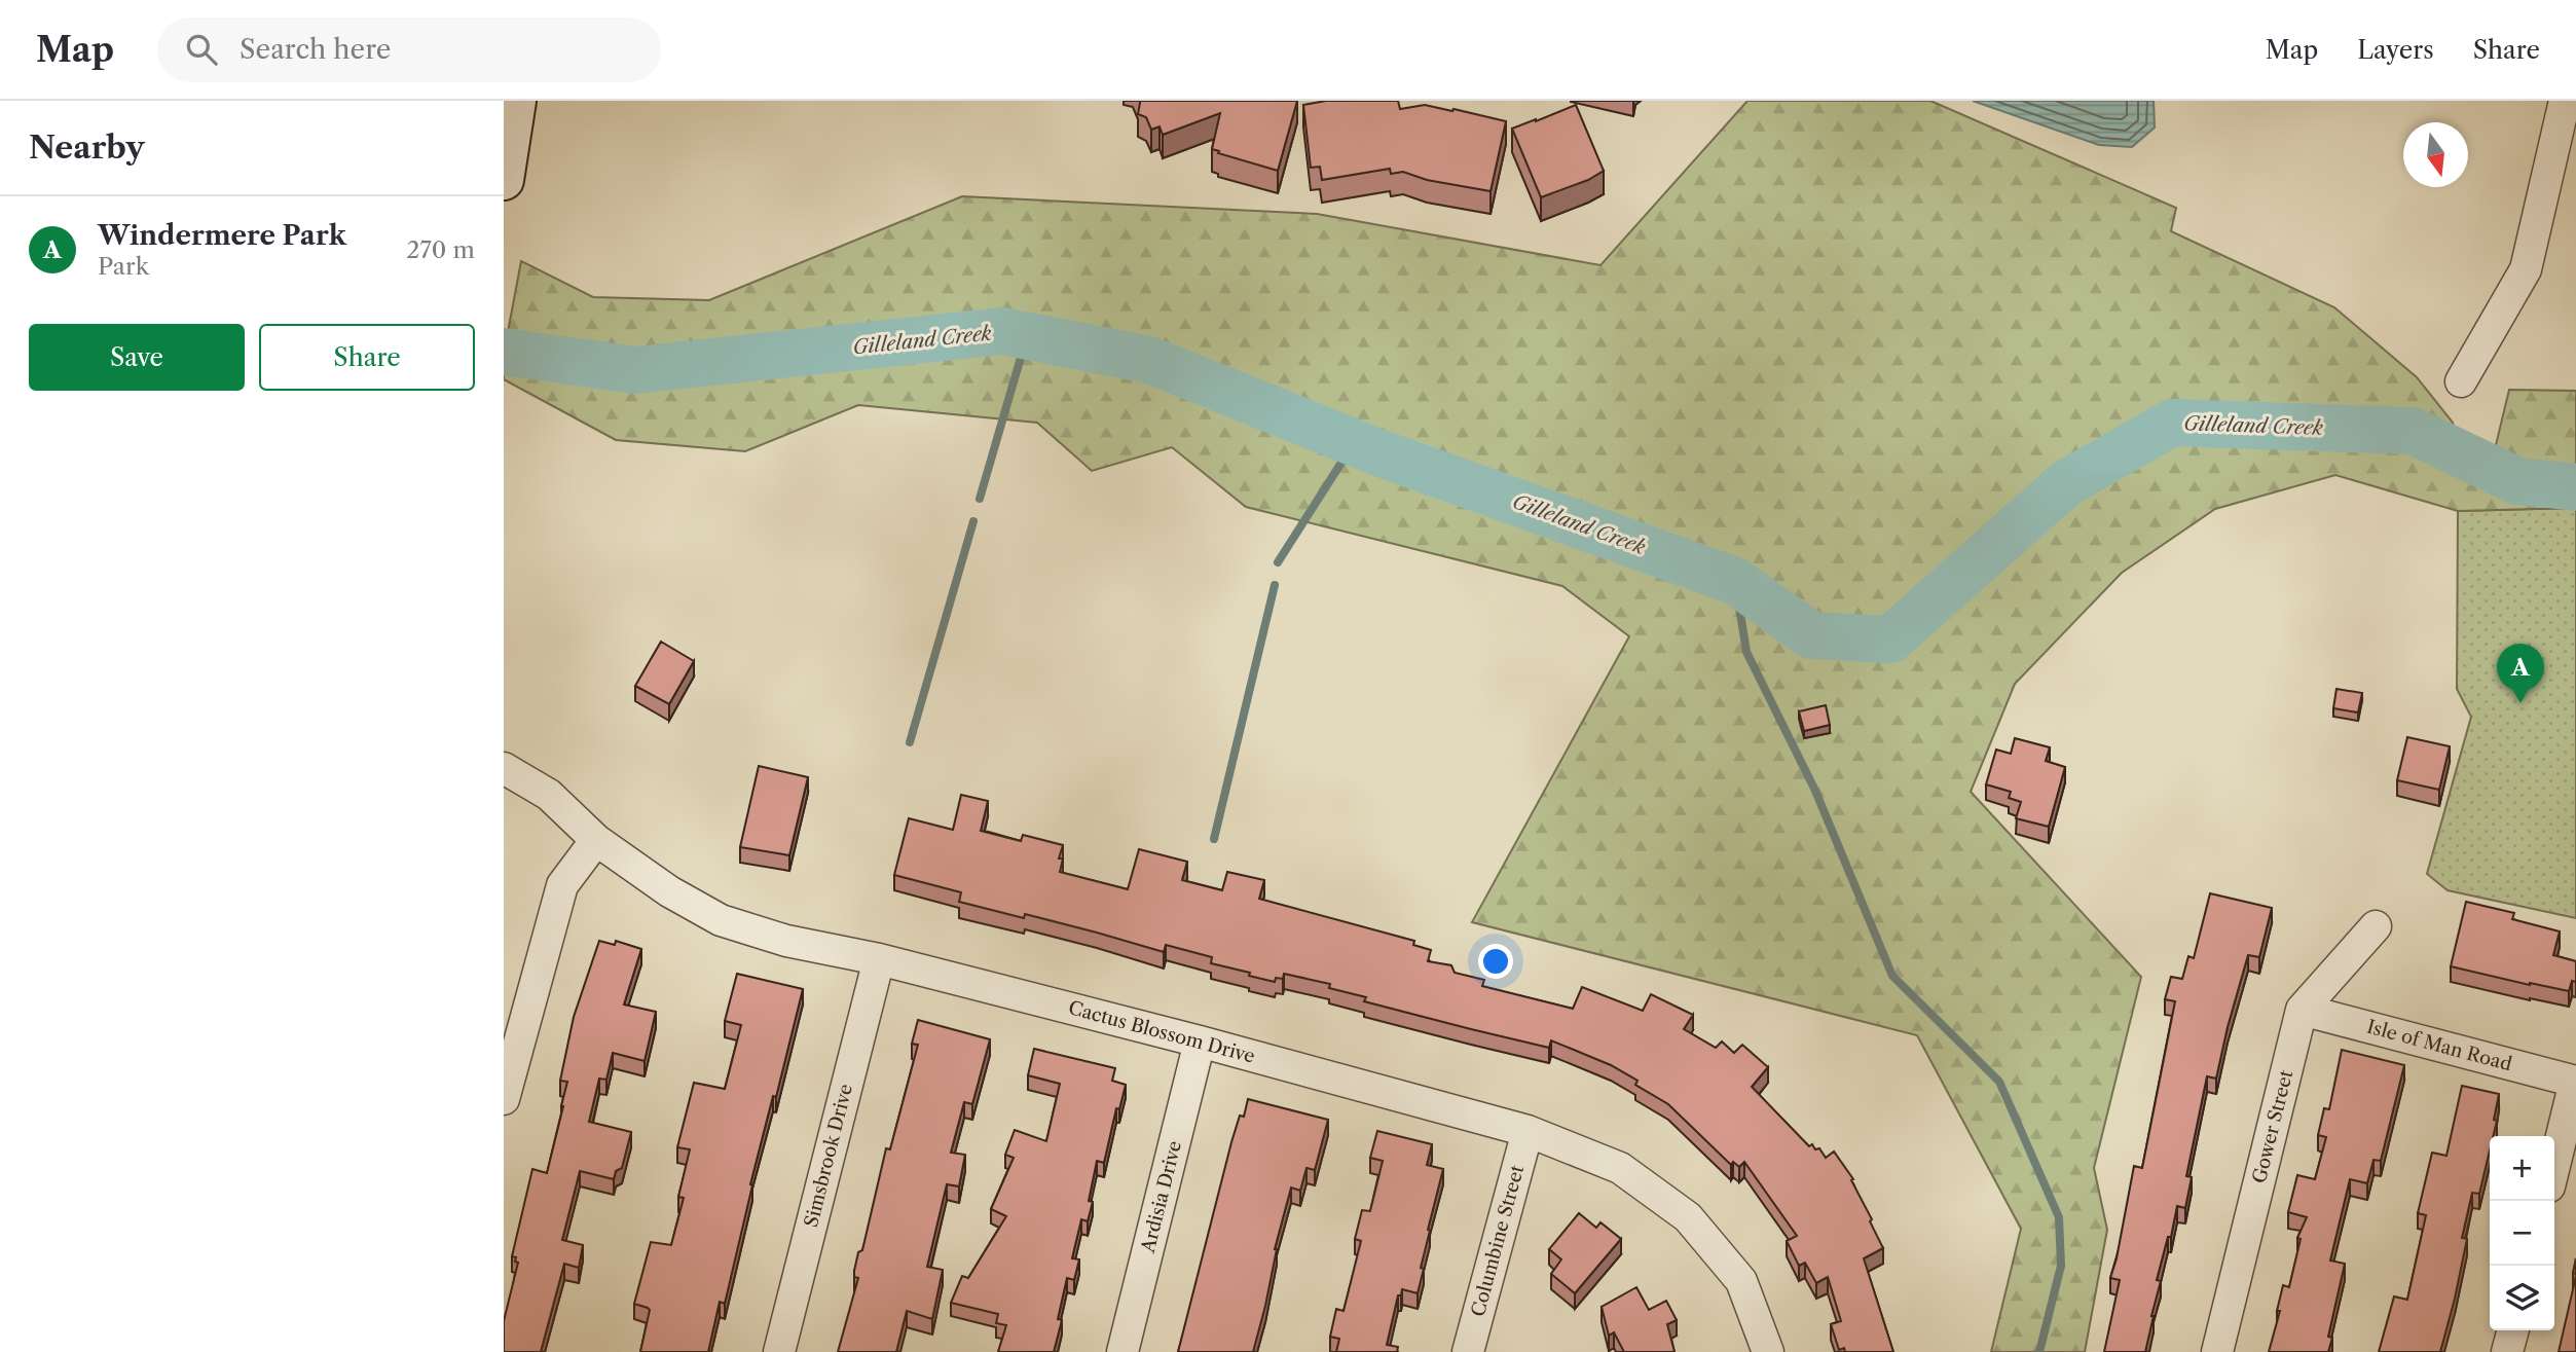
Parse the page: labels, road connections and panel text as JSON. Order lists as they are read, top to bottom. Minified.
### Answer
{"streets":{"street":["Cactus Blossom Drive","Isle of Man Road","Gower Street","Simsbrook Drive","Ardisia Drive","Columbine Street"]},"crossings":[["Cactus Blossom Drive","Simsbrook Drive"],["Cactus Blossom Drive","Ardisia Drive"],["Cactus Blossom Drive","Columbine Street"],["Isle of Man Road","Gower Street"]],"water":["Gilleland Creek"],"north":"bottom","page":{"header":"Map","search":"Search here","nav":["Map","Layers","Share"],"heading":"Nearby","list":[{"mark":"A","name":"Windermere Park","note":"Park","value":"270 m"}],"buttons":["Save","Share"],"pins":"A","map_buttons":["+","−"]}}
